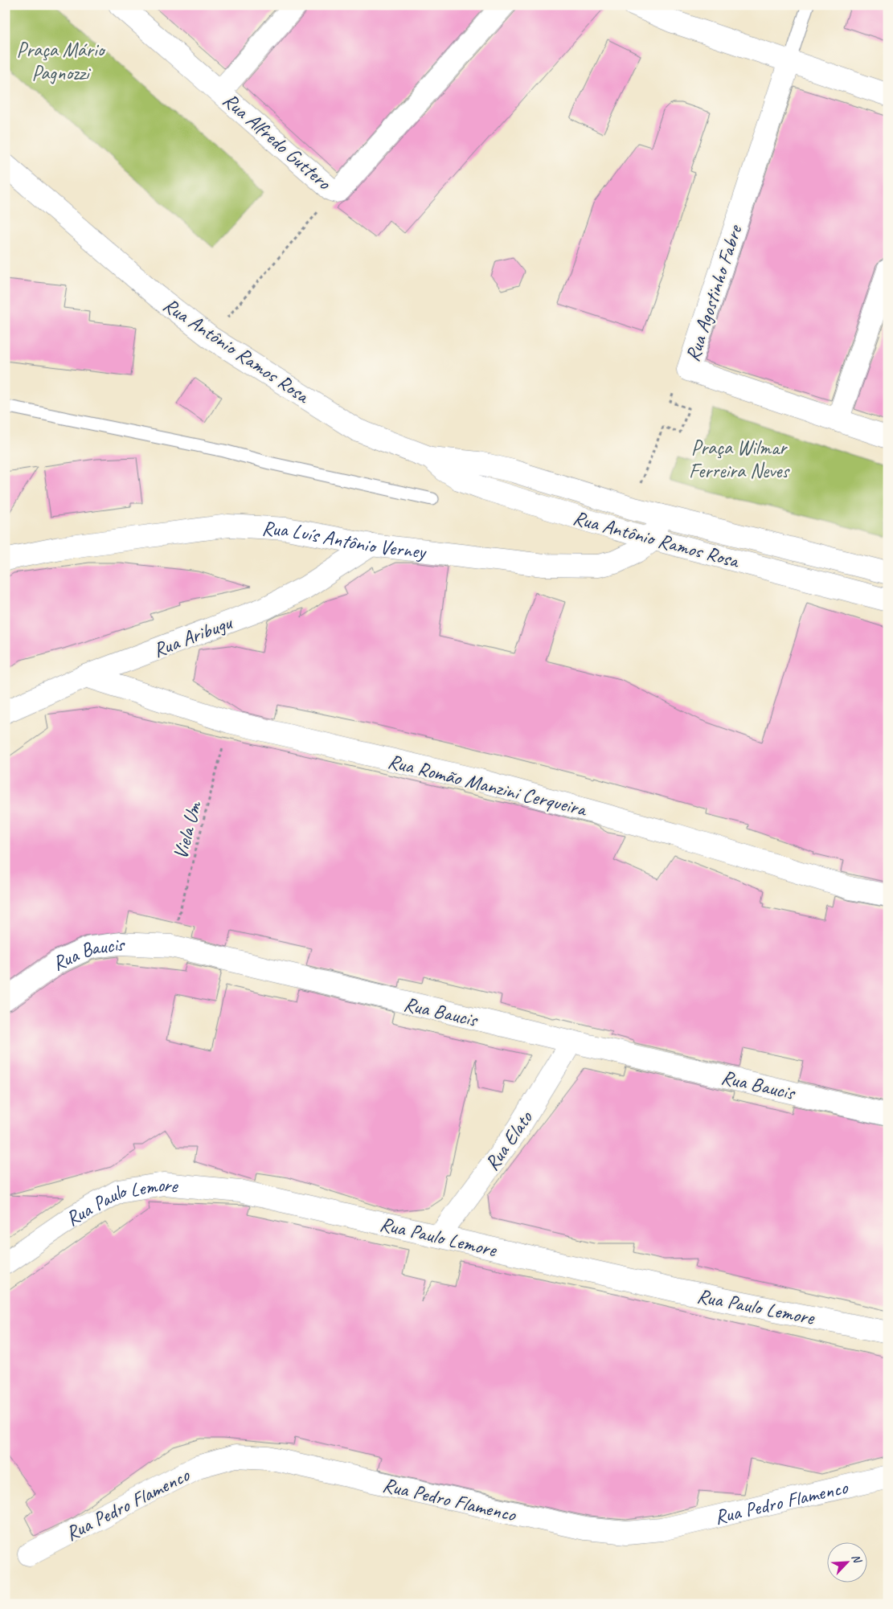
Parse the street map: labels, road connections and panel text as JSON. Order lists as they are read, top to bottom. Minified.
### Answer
{"streets":{"street":["Rua Alfredo Guttero","Rua Agostinho Fabre","Rua Antônio Ramos Rosa","Rua Luís Antônio Verney","Rua Aribugu","Rua Romão Manzini Cerqueira","Rua Baucis","Rua Elato","Rua Paulo Lemore","Rua Pedro Flamenco"],"path":["Viela Um"]},"crossings":[["Rua Antônio Ramos Rosa","Rua Luís Antônio Verney"],["Rua Luís Antônio Verney","Rua Aribugu"],["Rua Aribugu","Rua Romão Manzini Cerqueira"],["Rua Romão Manzini Cerqueira","Viela Um"],["Viela Um","Rua Baucis"],["Rua Baucis","Rua Elato"],["Rua Elato","Rua Paulo Lemore"]],"parks":["Praça Mário Pagnozzi","Praça Wilmar Ferreira Neves"],"north":"top right"}
